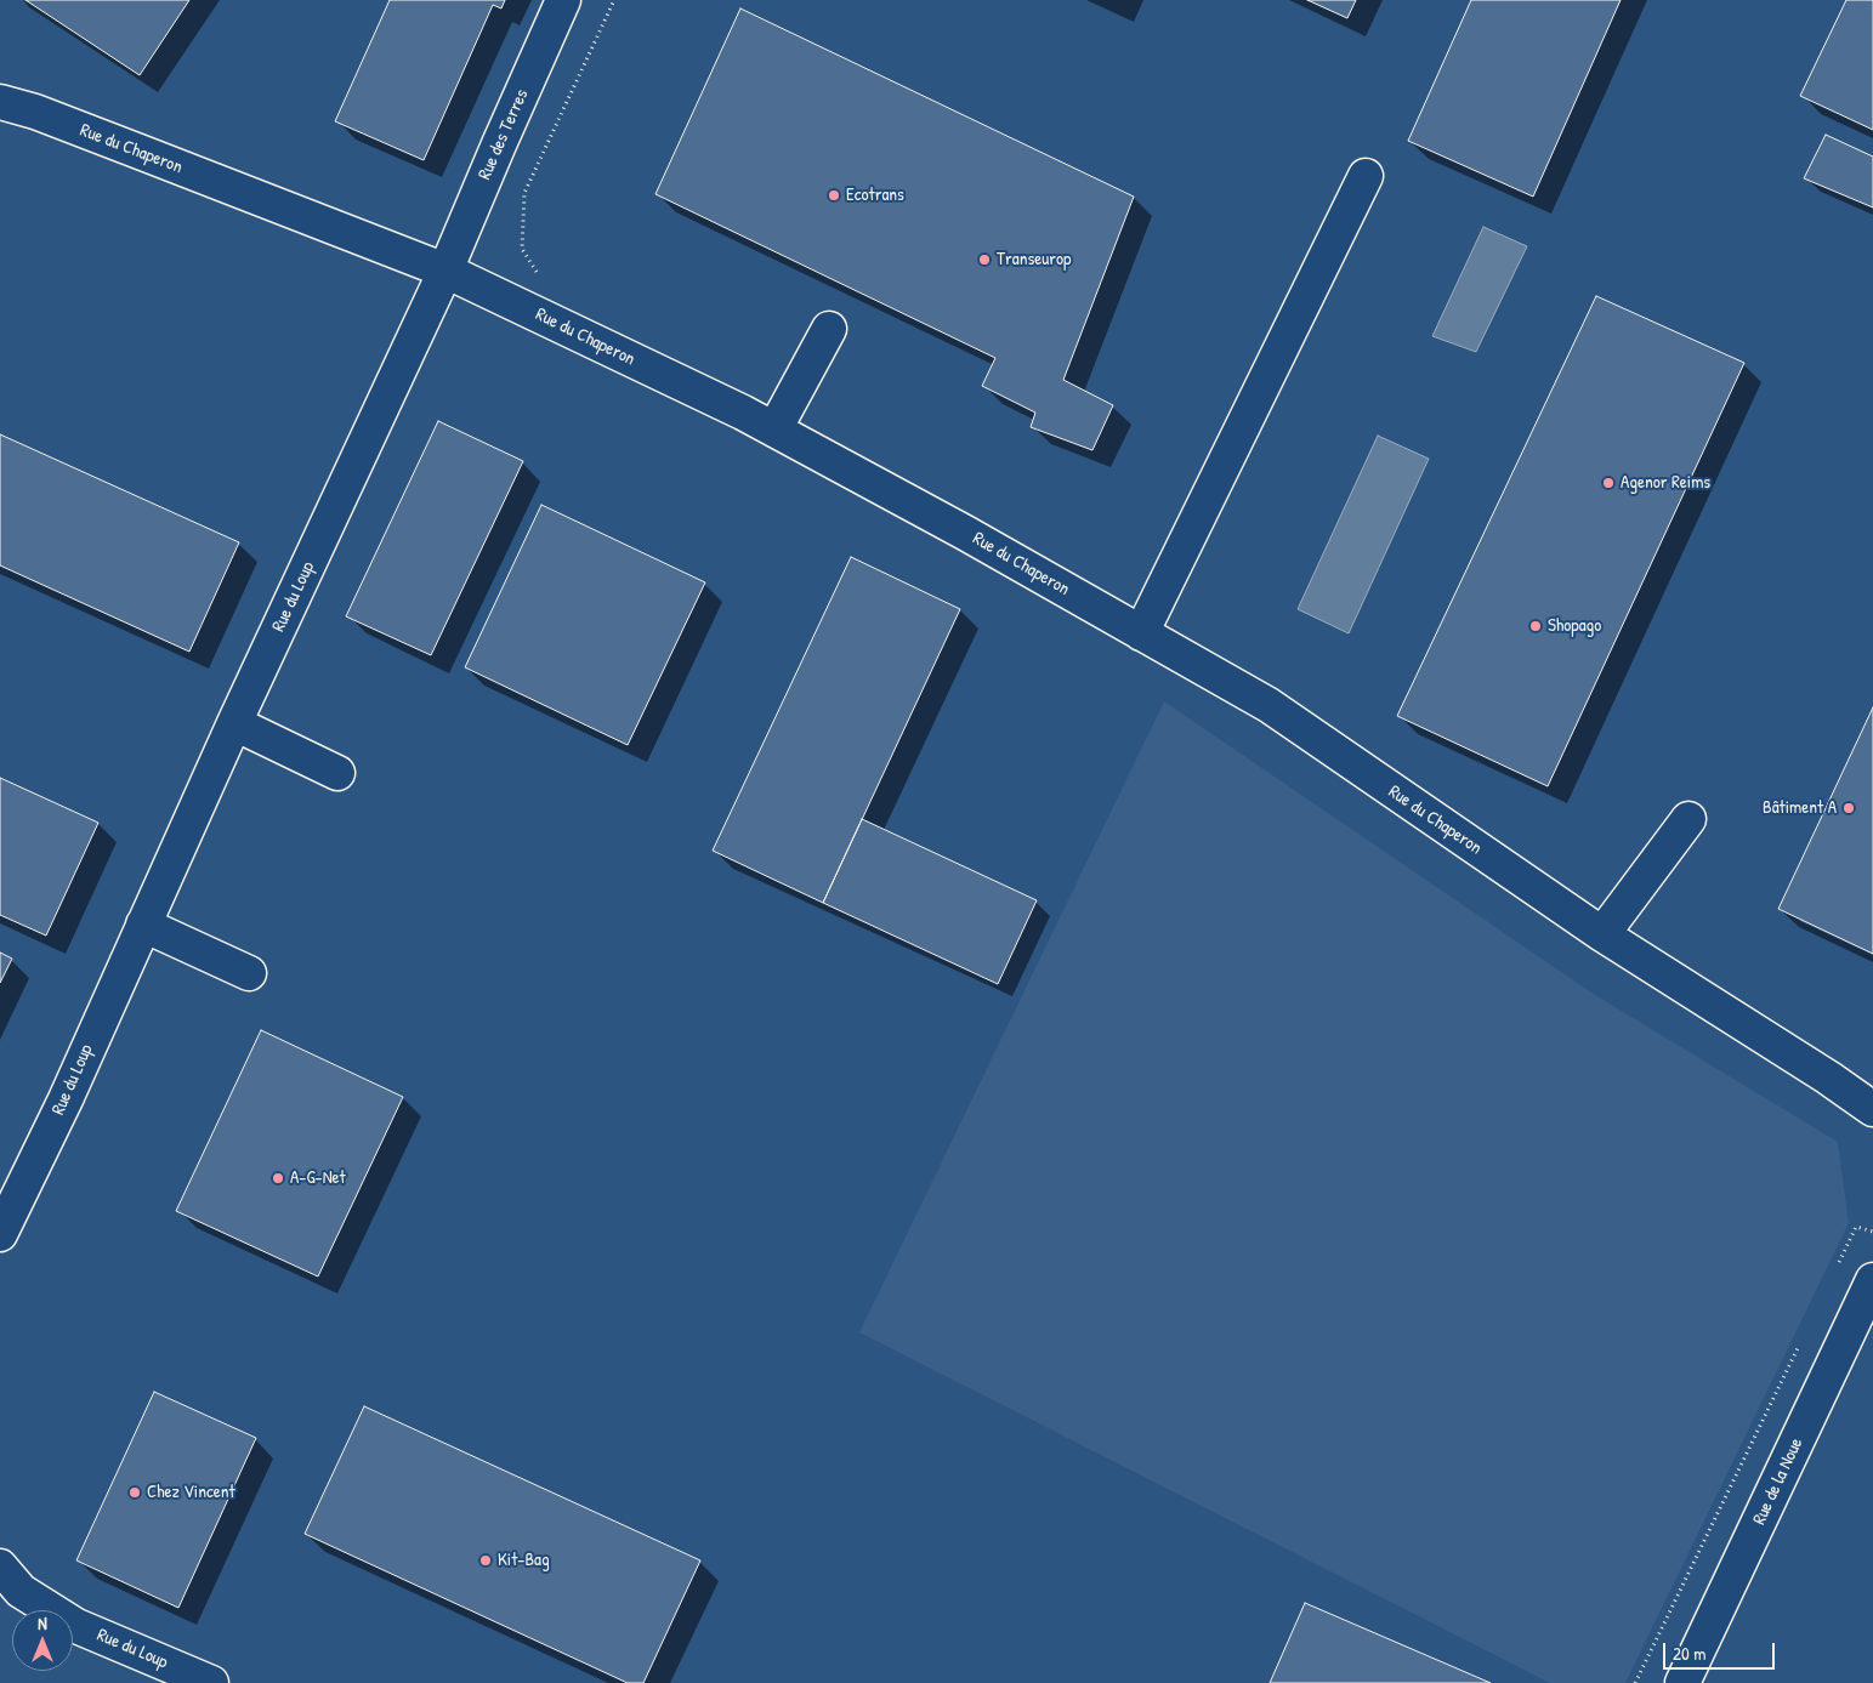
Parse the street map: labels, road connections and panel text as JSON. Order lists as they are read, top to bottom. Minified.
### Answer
{"streets":{"street":["Rue des Terres","Rue du Chaperon","Rue du Loup","Rue de la Noue"]},"crossings":[["Rue des Terres","Rue du Chaperon"],["Rue des Terres","Rue du Loup"],["Rue du Chaperon","Rue du Loup"]],"places":["Ecotrans","Transeurop","Agenor Reims","Shopago","Bâtiment A","A-G-Net","Chez Vincent","Kit-Bag"],"scale_bar":"20 m","north":"top"}
